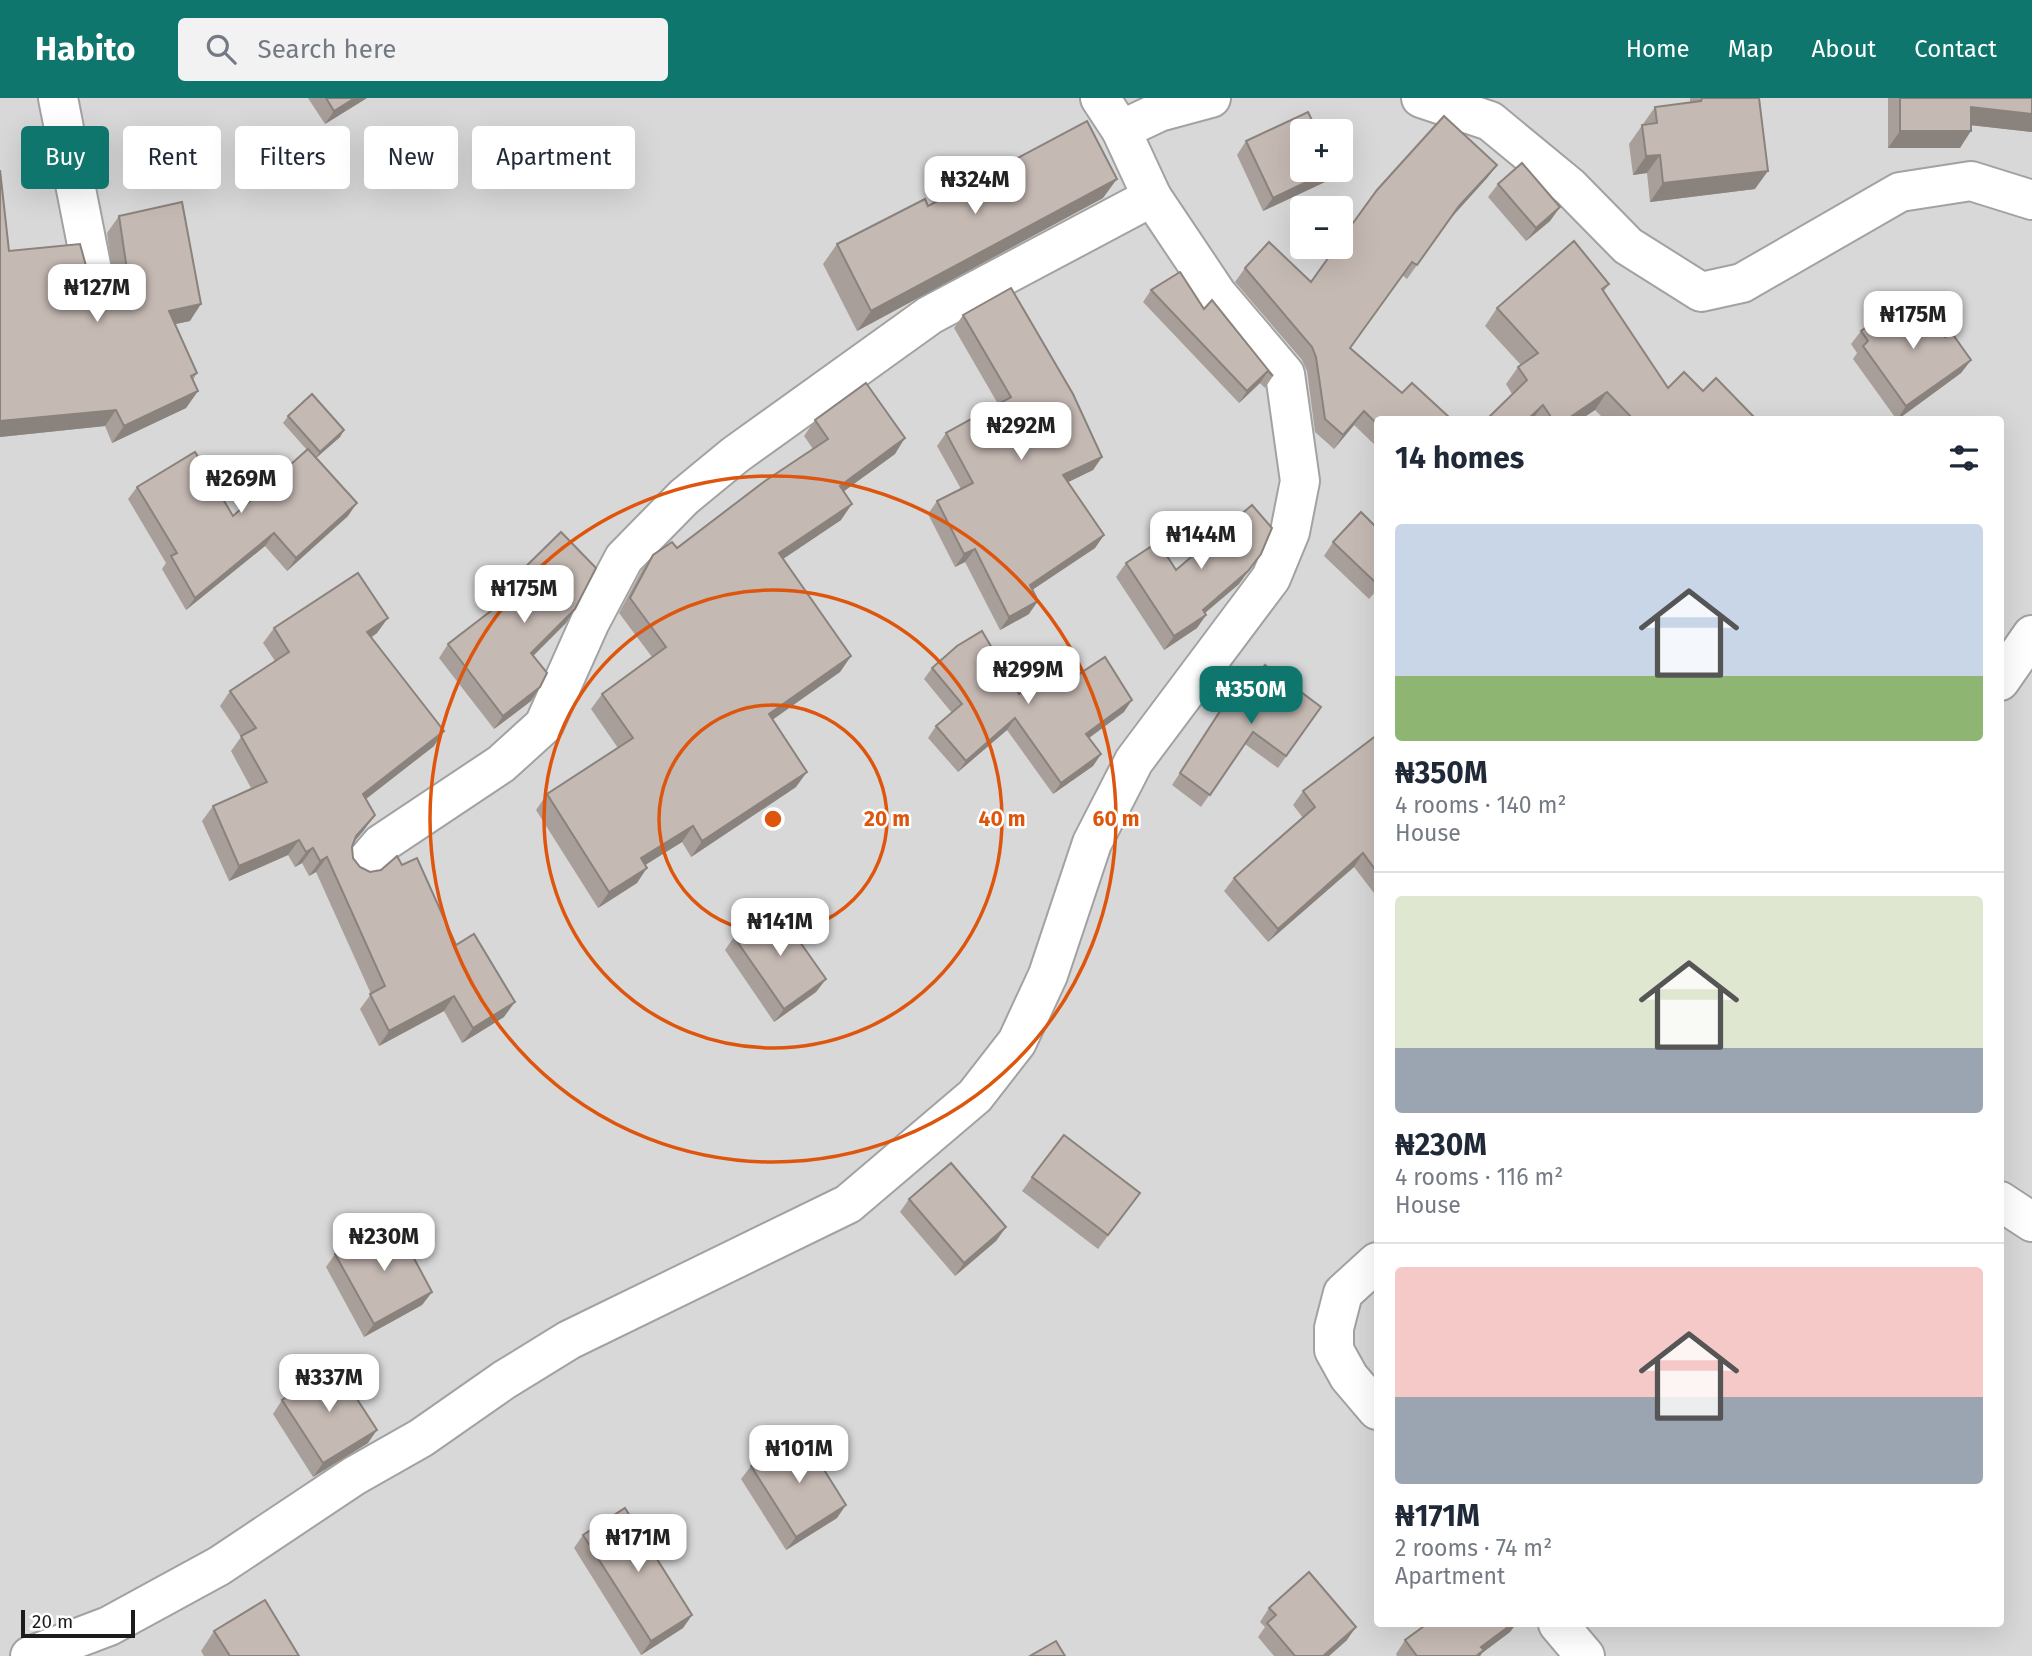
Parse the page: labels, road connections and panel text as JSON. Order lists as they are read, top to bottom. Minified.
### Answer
{"scale_bar":"20 m","page":{"header":"Habito","search":"Search here","nav":["Home","Map","About","Contact"],"map_buttons":["+","−"],"chip":["Buy","Rent","Filters","New","Apartment"],"price":["₦324M","₦127M","₦175M","₦292M","₦269M","₦144M","₦175M","₦299M","₦350M","₦141M","₦230M","₦337M","₦101M","₦171M"],"heading":"14 homes","list":[{"name":"₦350M","note":"4 rooms · 140 m² · House"},{"name":"₦230M","note":"4 rooms · 116 m² · House"},{"name":"₦171M","note":"2 rooms · 74 m² · Apartment"}],"scale":"20 m"},"rings":["20 m","40 m","60 m"]}
